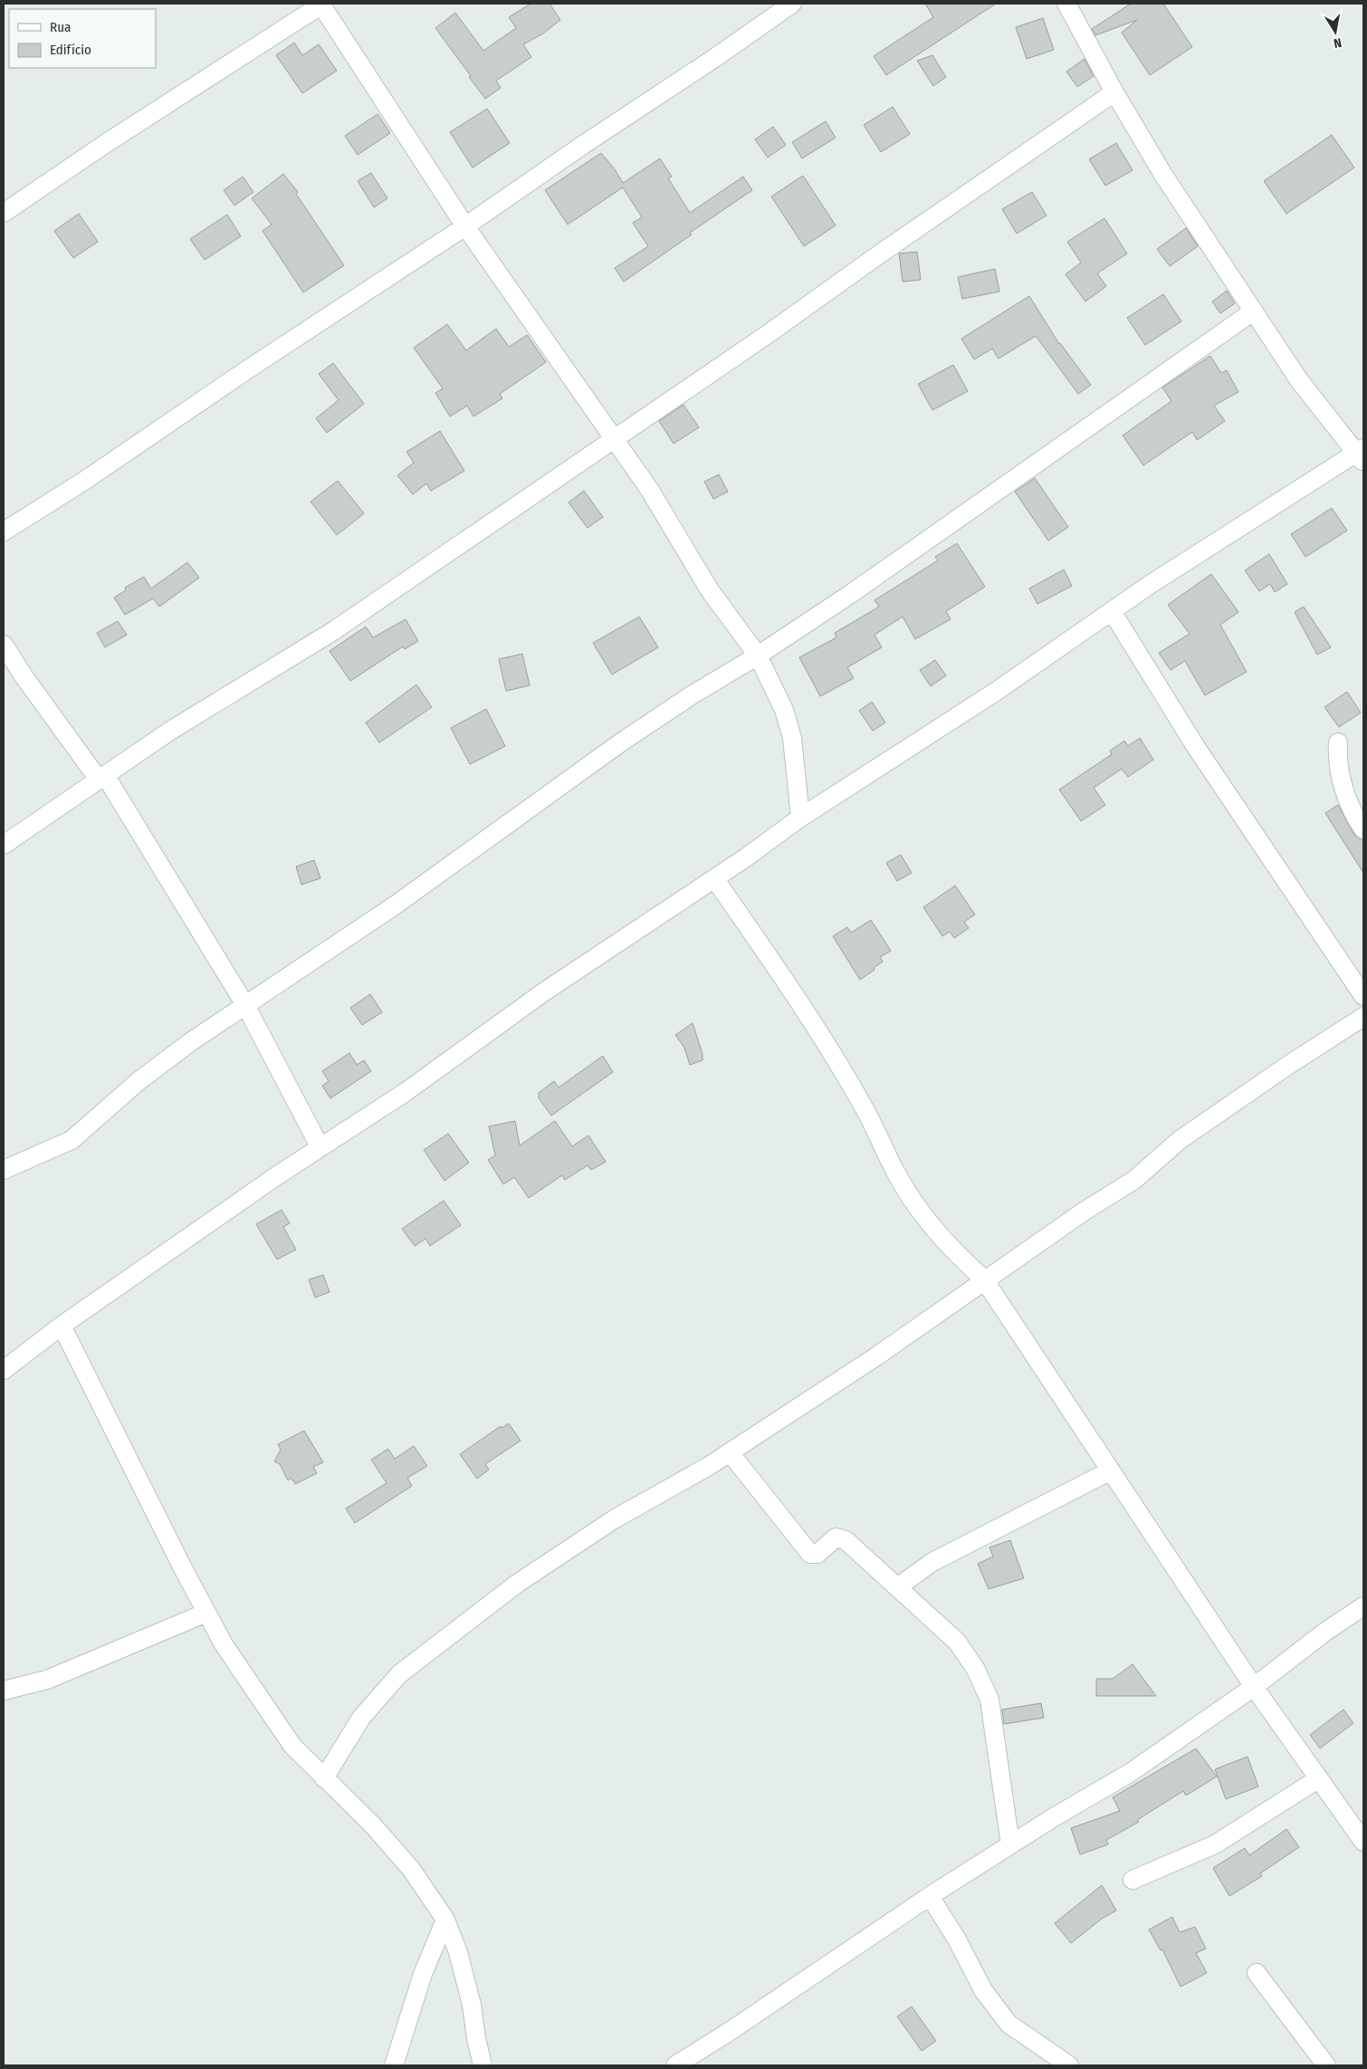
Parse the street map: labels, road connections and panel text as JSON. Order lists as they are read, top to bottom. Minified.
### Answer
{"legend":["Rua","Edifício"],"north":"bottom"}
